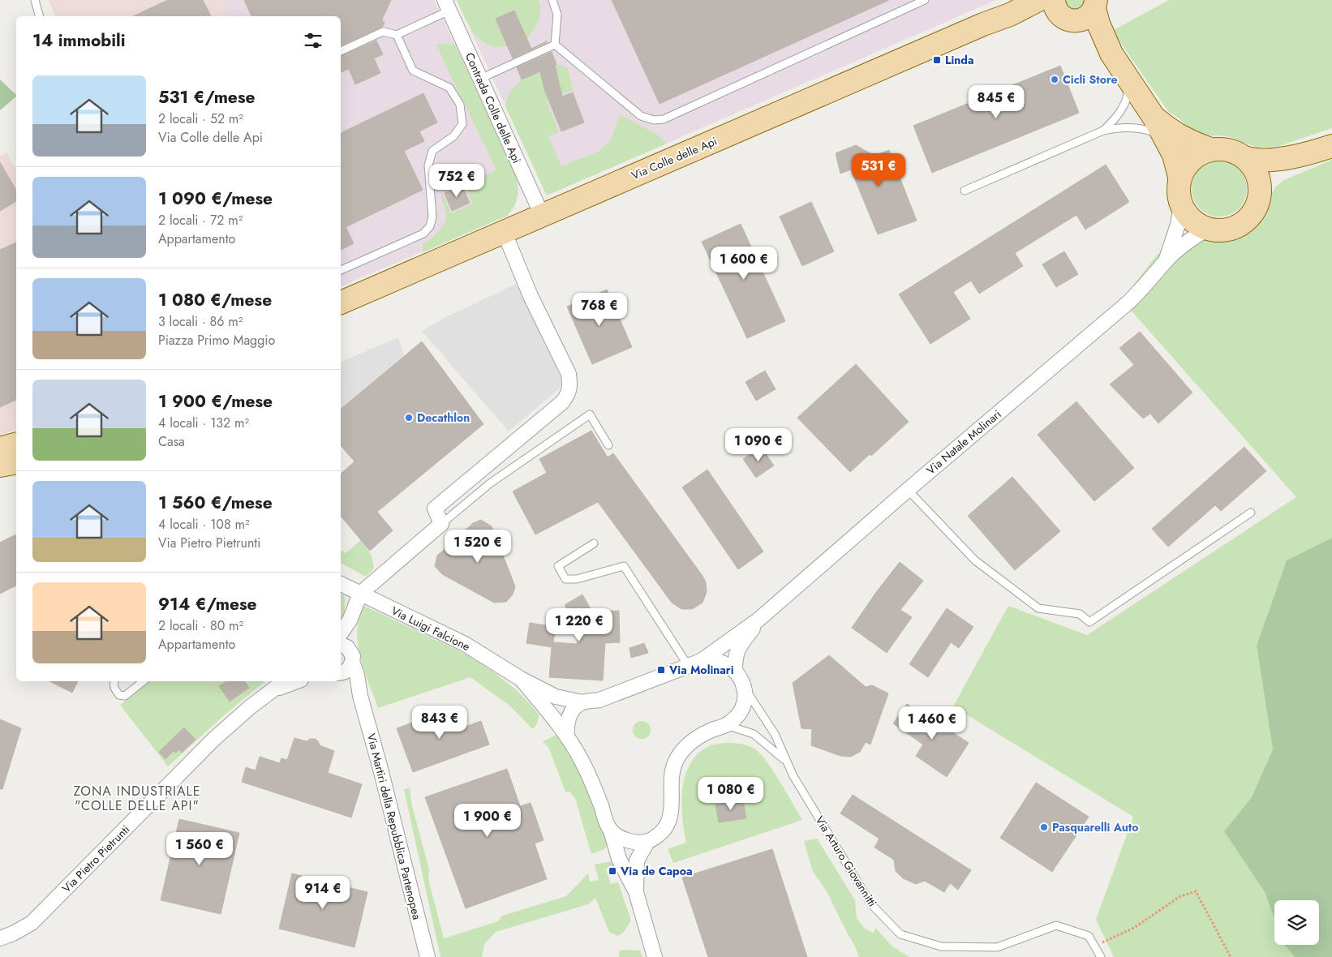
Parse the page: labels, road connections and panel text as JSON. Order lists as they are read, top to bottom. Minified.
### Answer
{"streets":{"main road":["Via Colle delle Api"],"street":["Contrada Colle delle Api","Via Natale Molinari","Via Luigi Falcione","Via Martiri della Repubblica Partenopea","Via Pietro Pietrunti"],"lane":["Via Arturo Giovannitti"]},"crossings":[["Contrada Colle delle Api","Via Colle delle Api"]],"districts":["ZONA INDUSTRIALE \"COLLE DELLE API\""],"places":{"transit":["Linda","Via Molinari","Via de Capoa"],"other":["Cicli Store","Decathlon","Pasquarelli Auto"]},"page":{"heading":"14 immobili","list":[{"name":"531 €/mese","note":"2 locali · 52 m² · Via Colle delle Api"},{"name":"1 090 €/mese","note":"2 locali · 72 m² · Appartamento"},{"name":"1 080 €/mese","note":"3 locali · 86 m² · Piazza Primo Maggio"},{"name":"1 900 €/mese","note":"4 locali · 132 m² · Casa"},{"name":"1 560 €/mese","note":"4 locali · 108 m² · Via Pietro Pietrunti"},{"name":"914 €/mese","note":"2 locali · 80 m² · Appartamento"}],"price":["845 €","531 €","752 €","1 600 €","768 €","1 090 €","1 520 €","1 220 €","843 €","1 460 €","1 080 €","1 900 €","1 560 €","914 €"]}}
